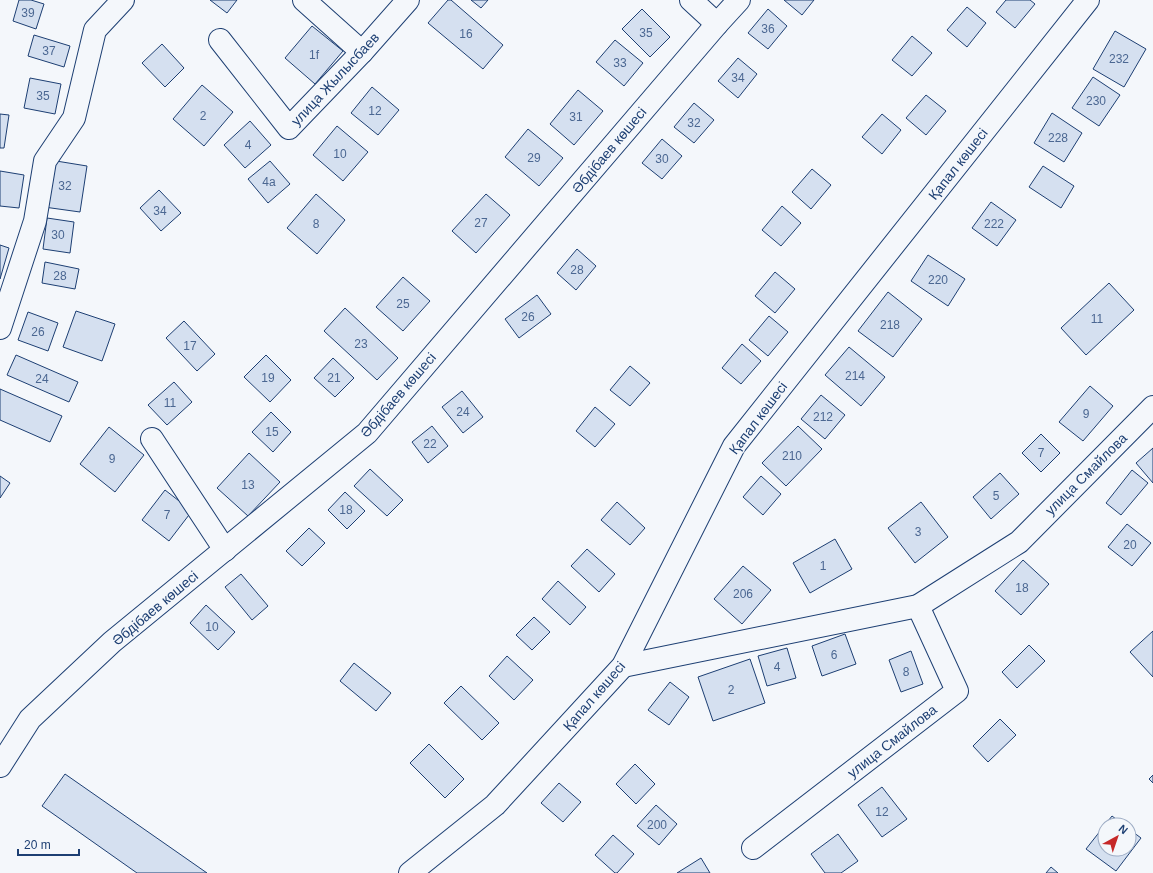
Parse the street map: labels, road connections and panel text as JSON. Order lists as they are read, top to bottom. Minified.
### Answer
{"streets":{"street":["улица Жылысбаев","Әбдібаев көшесі","Қапал көшесі","улица Смайлова"]},"crossings":[["Қапал көшесі","улица Смайлова"]],"house_numbers":["39","36","35","16","37","1f","232","33","34","35","230","12","2","31","32","228","4","10","29","30","4а","32","34","27","8","222","30","28","28","220","25","26","11","218","26","23","17","214","19","21","24","11","24","9","212","15","22","7","210","9","13","5","18","7","3","20","1","18","206","10","6","4","8","2","12","200"],"scale_bar":"20 m","north":"top right"}
